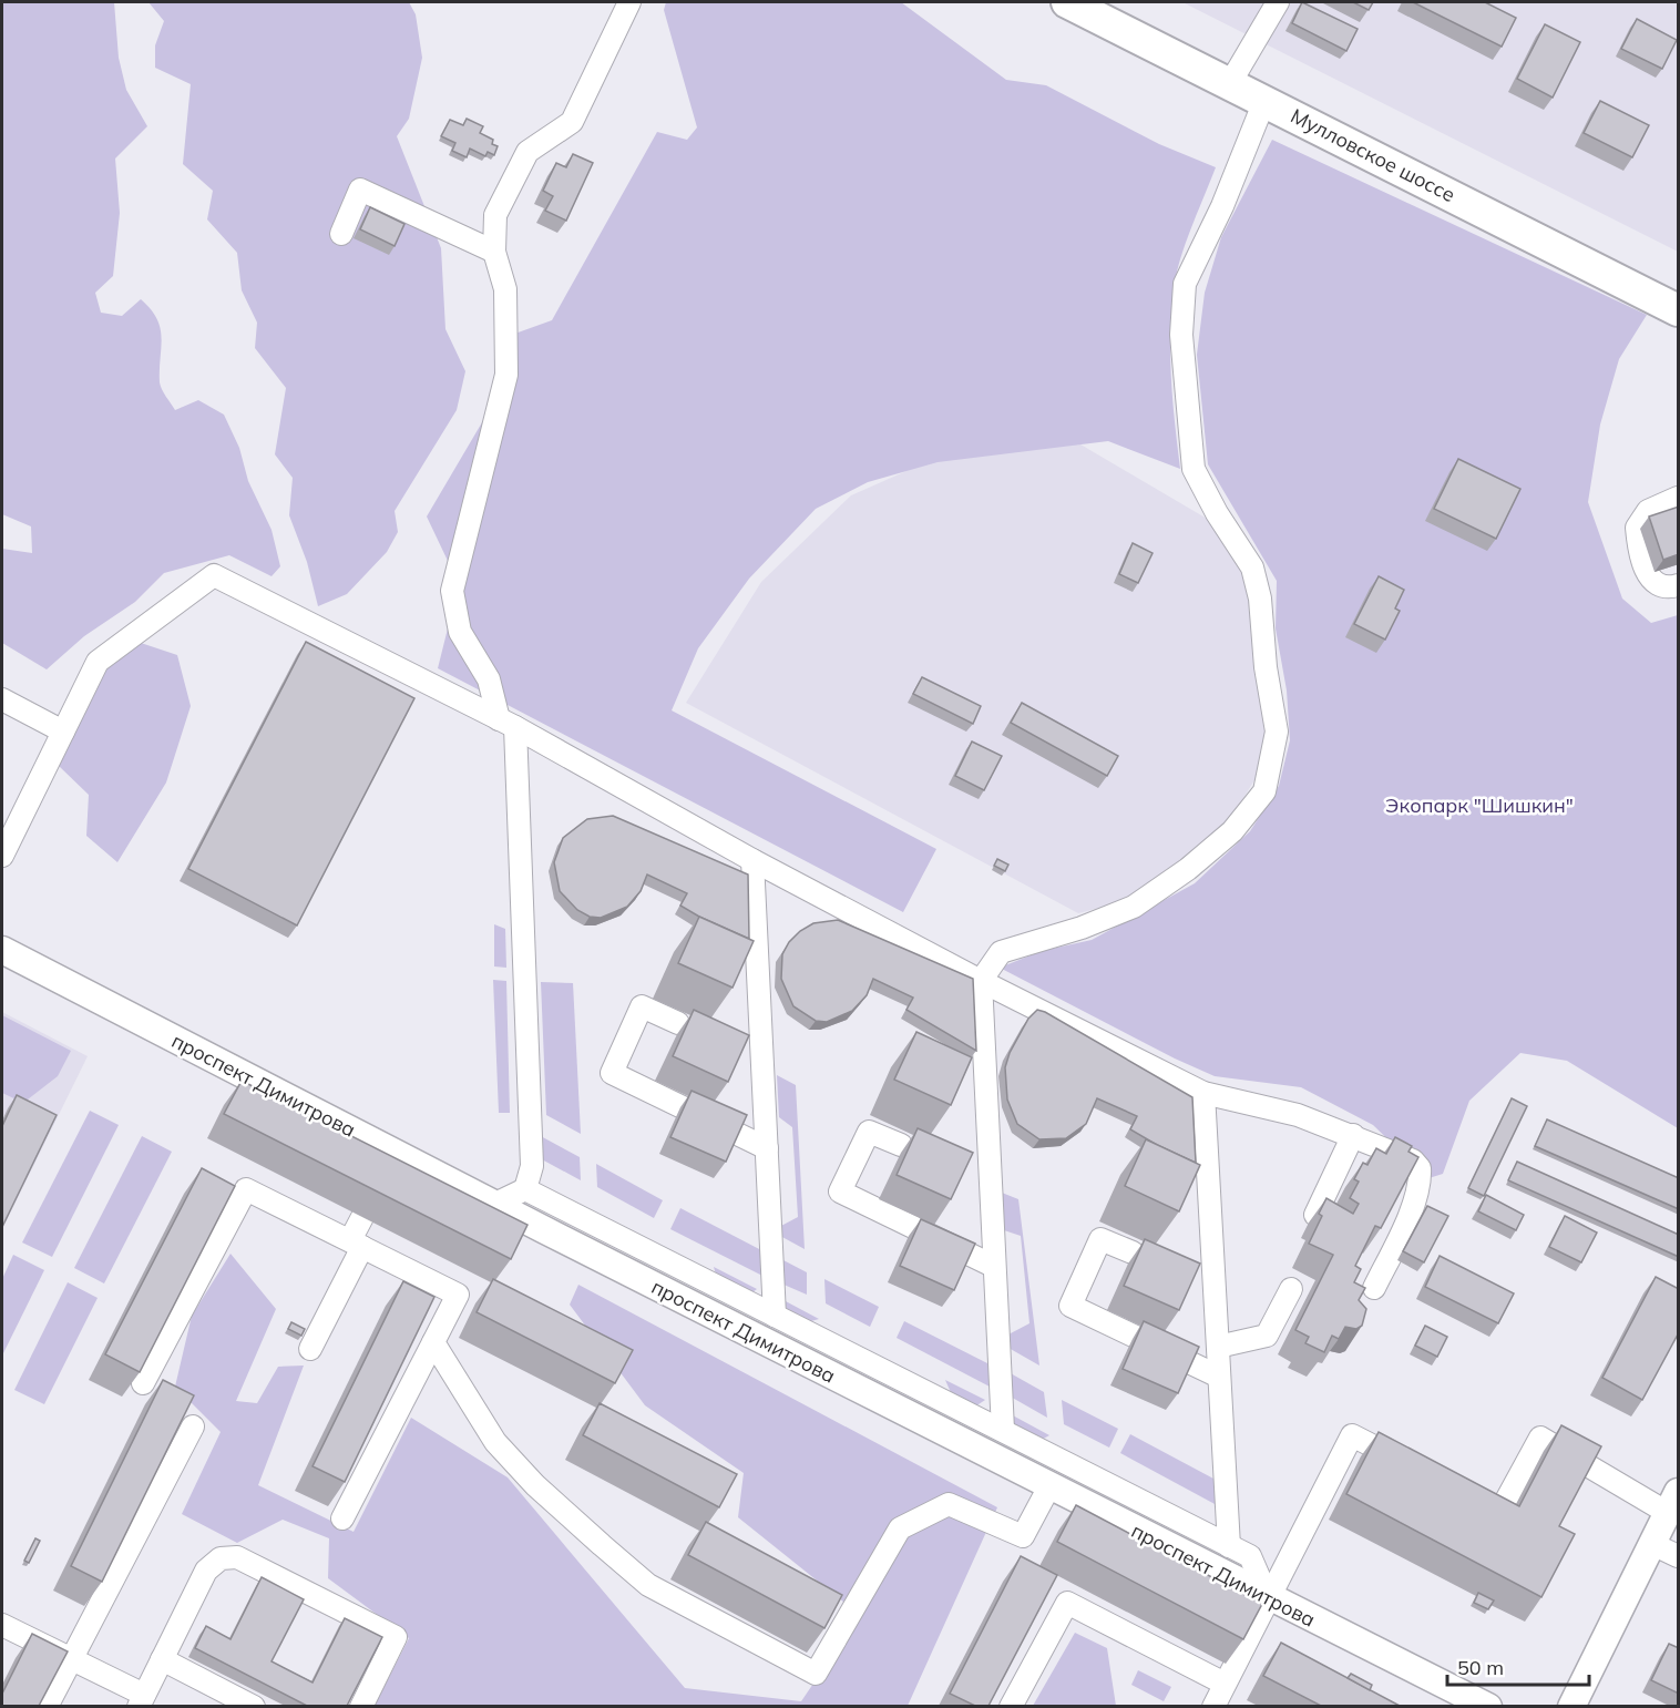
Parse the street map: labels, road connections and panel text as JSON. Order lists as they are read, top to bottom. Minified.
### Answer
{"streets":{"highway":["Мулловское шоссе"],"main road":["проспект Димитрова"]},"parks":["Экопарк \"Шишкин\""],"scale_bar":"50 m"}
